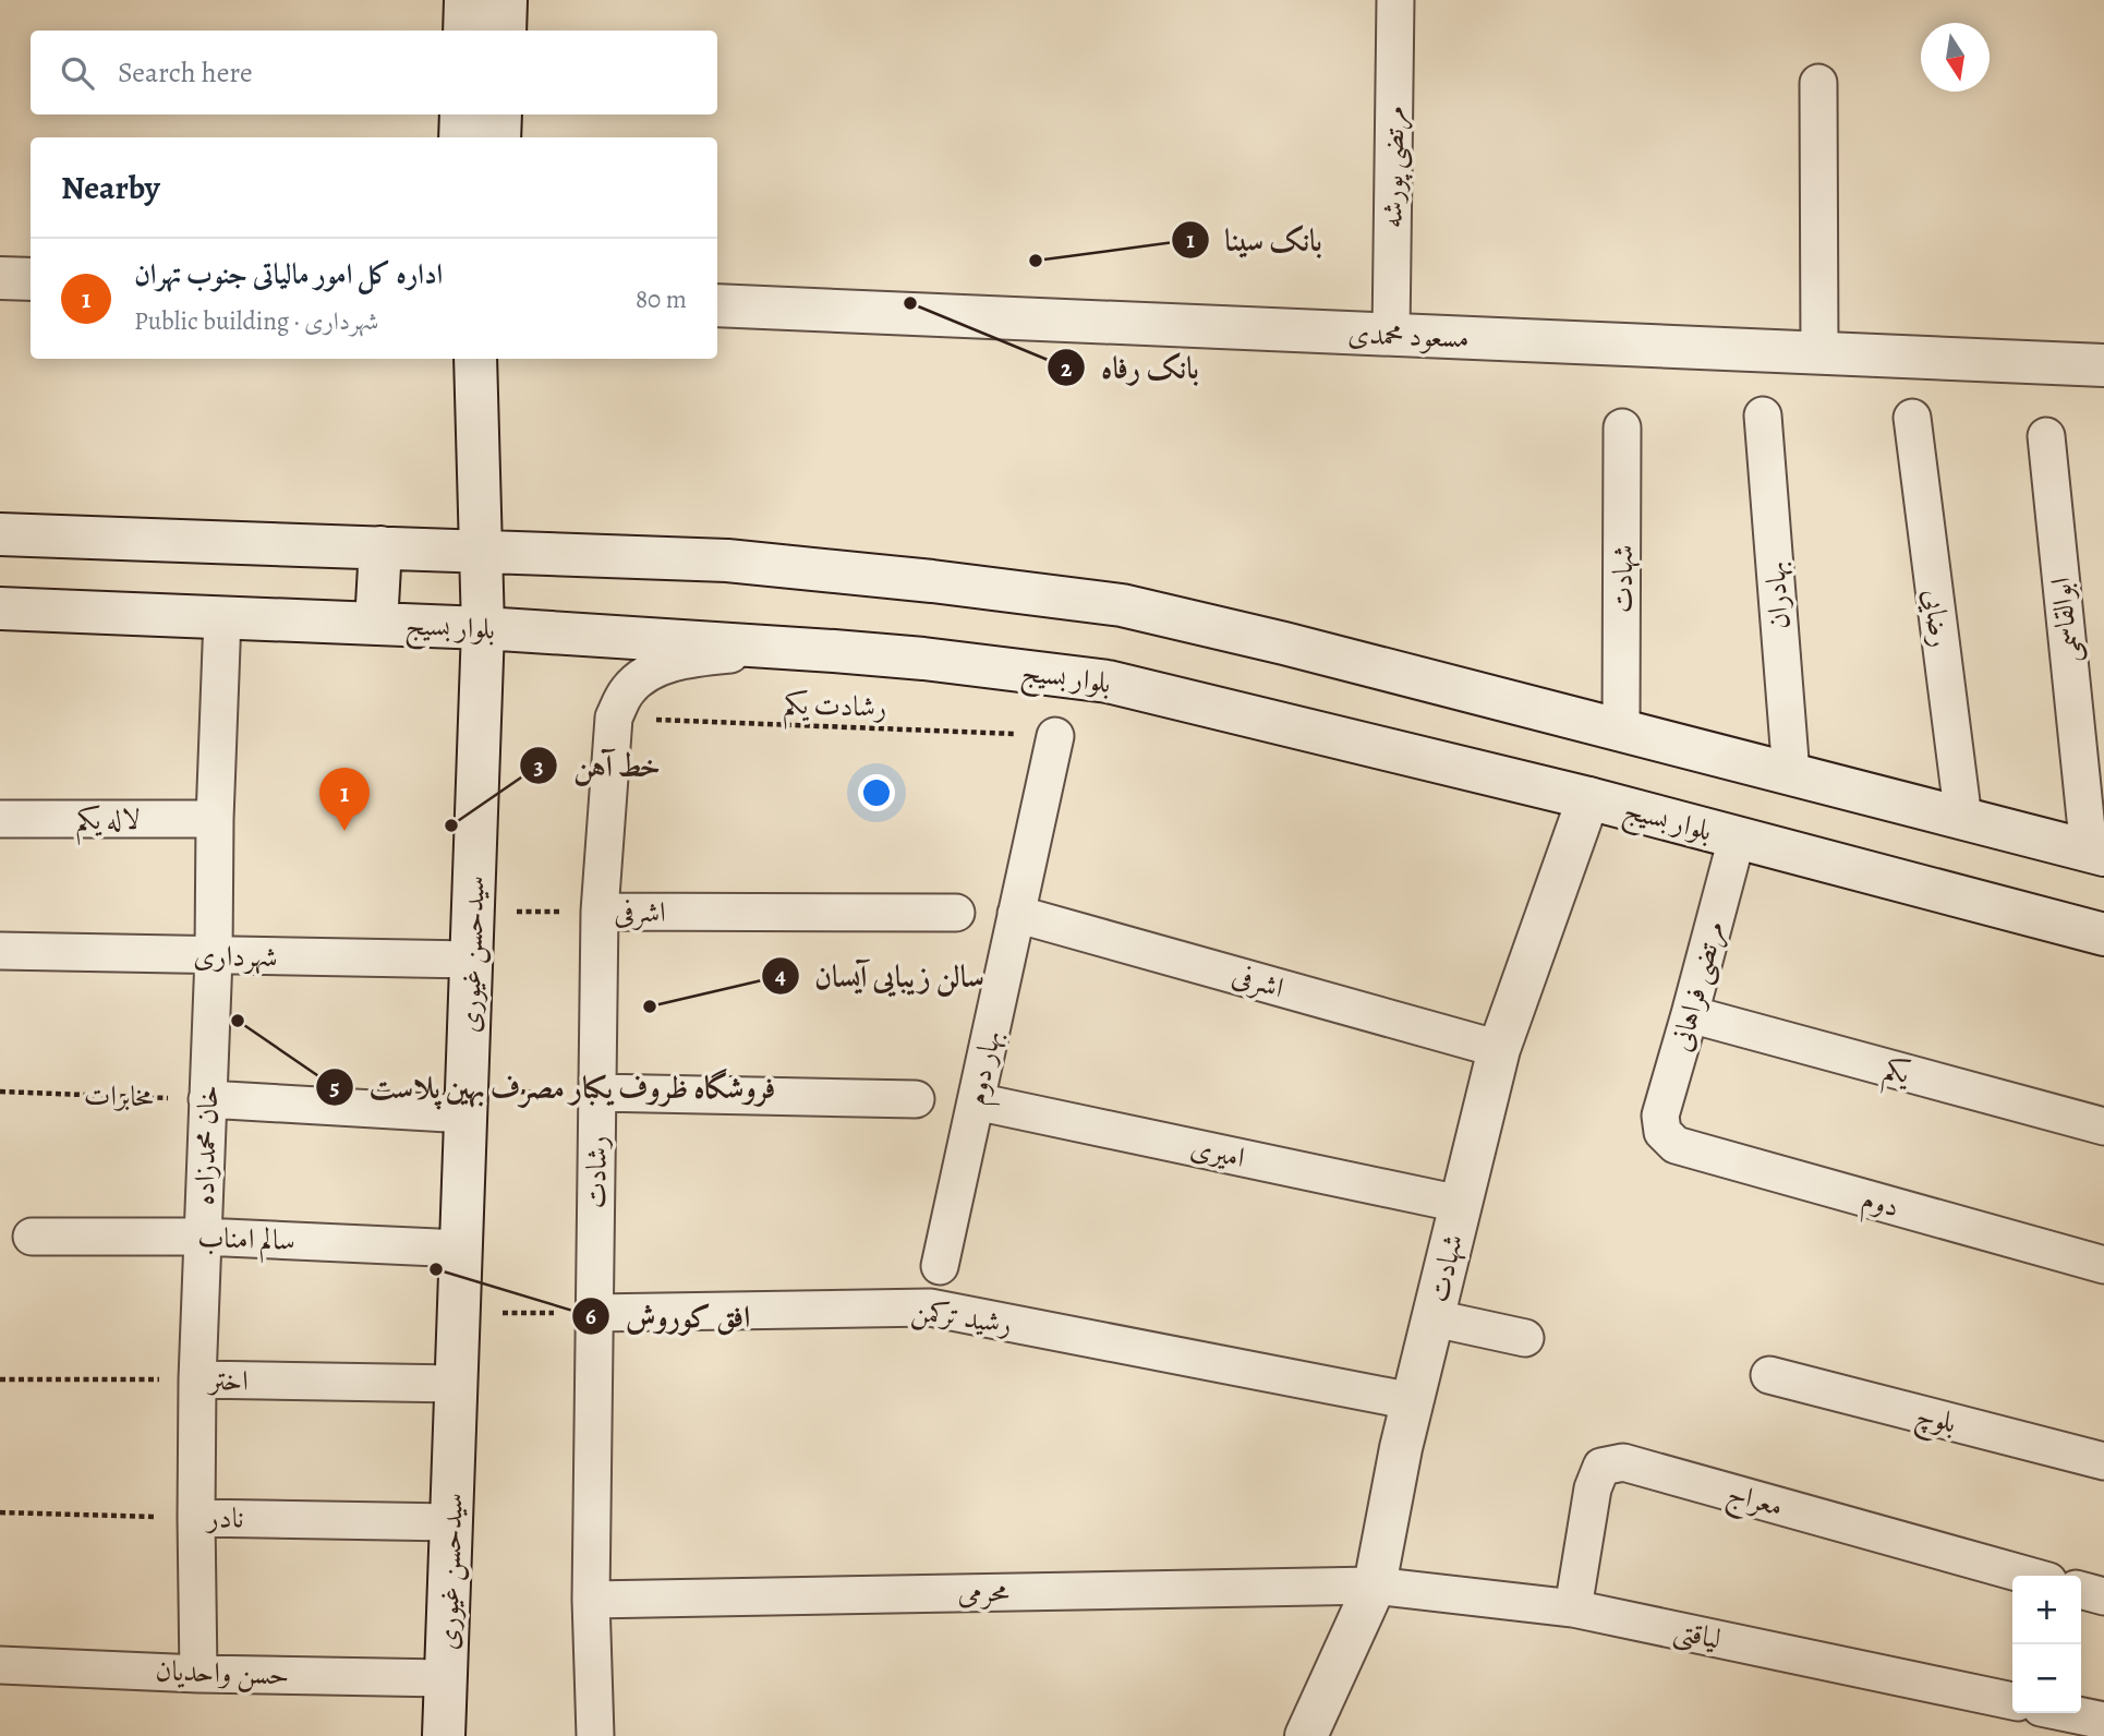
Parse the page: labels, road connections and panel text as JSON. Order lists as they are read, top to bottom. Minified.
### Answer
{"streets":{"main road":["مسعود محمدی","شهادت","بلوار بسیج","سیدحسن غیوری"],"street":["مرتضی پورشه","بهادران","رضایی","ابوالقاسمی","لاله یکم","اشرفی","شهرداری","مرتضی فراهانی","بهار دوم","یکم","خان محمدزاده","امیری","رشادت","دوم","سالم امناب","رشید ترکمن","اختر","بلوچ","معراج","نادر","محرمی","لیاقتی","حسن واحدیان"],"path":["رشادت یکم","مخابرات"]},"crossings":[["مرتضی پورشه","مسعود محمدی"],["شهادت","بلوار بسیج"],["شهادت","اشرفی"],["شهادت","امیری"],["شهادت","رشید ترکمن"],["شهادت","محرمی"],["شهادت","لیاقتی"],["بلوار بسیج","سیدحسن غیوری"],["بلوار بسیج","مرتضی فراهانی"],["بلوار بسیج","خان محمدزاده"],["بلوار بسیج","رشادت"],["رشادت یکم","بهار دوم"],["رشادت یکم","رشادت"],["لاله یکم","خان محمدزاده"],["اشرفی","بهار دوم"],["اشرفی","رشادت"],["سیدحسن غیوری","شهرداری"],["سیدحسن غیوری","سالم امناب"],["سیدحسن غیوری","اختر"],["سیدحسن غیوری","نادر"],["سیدحسن غیوری","حسن واحدیان"],["شهرداری","خان محمدزاده"],["مرتضی فراهانی","یکم"],["مرتضی فراهانی","دوم"],["بهار دوم","امیری"],["مخابرات","خان محمدزاده"],["خان محمدزاده","سالم امناب"],["خان محمدزاده","اختر"],["خان محمدزاده","نادر"],["خان محمدزاده","حسن واحدیان"],["رشادت","رشید ترکمن"],["رشادت","محرمی"],["معراج","لیاقتی"],["محرمی","لیاقتی"]],"places":["بانک سینا","بانک رفاه","خط آهن","سالن زیبایی آیسان","فروشگاه ظروف یکبار مصرف بهین پلاست","افق کوروش"],"north":"bottom","page":{"search":"Search here","heading":"Nearby","list":[{"mark":"1","name":"اداره کل امور مالیاتی جنوب تهران","note":"Public building · شهرداری","value":"80 m"}],"pins":"1","map_buttons":["+","−"]}}
